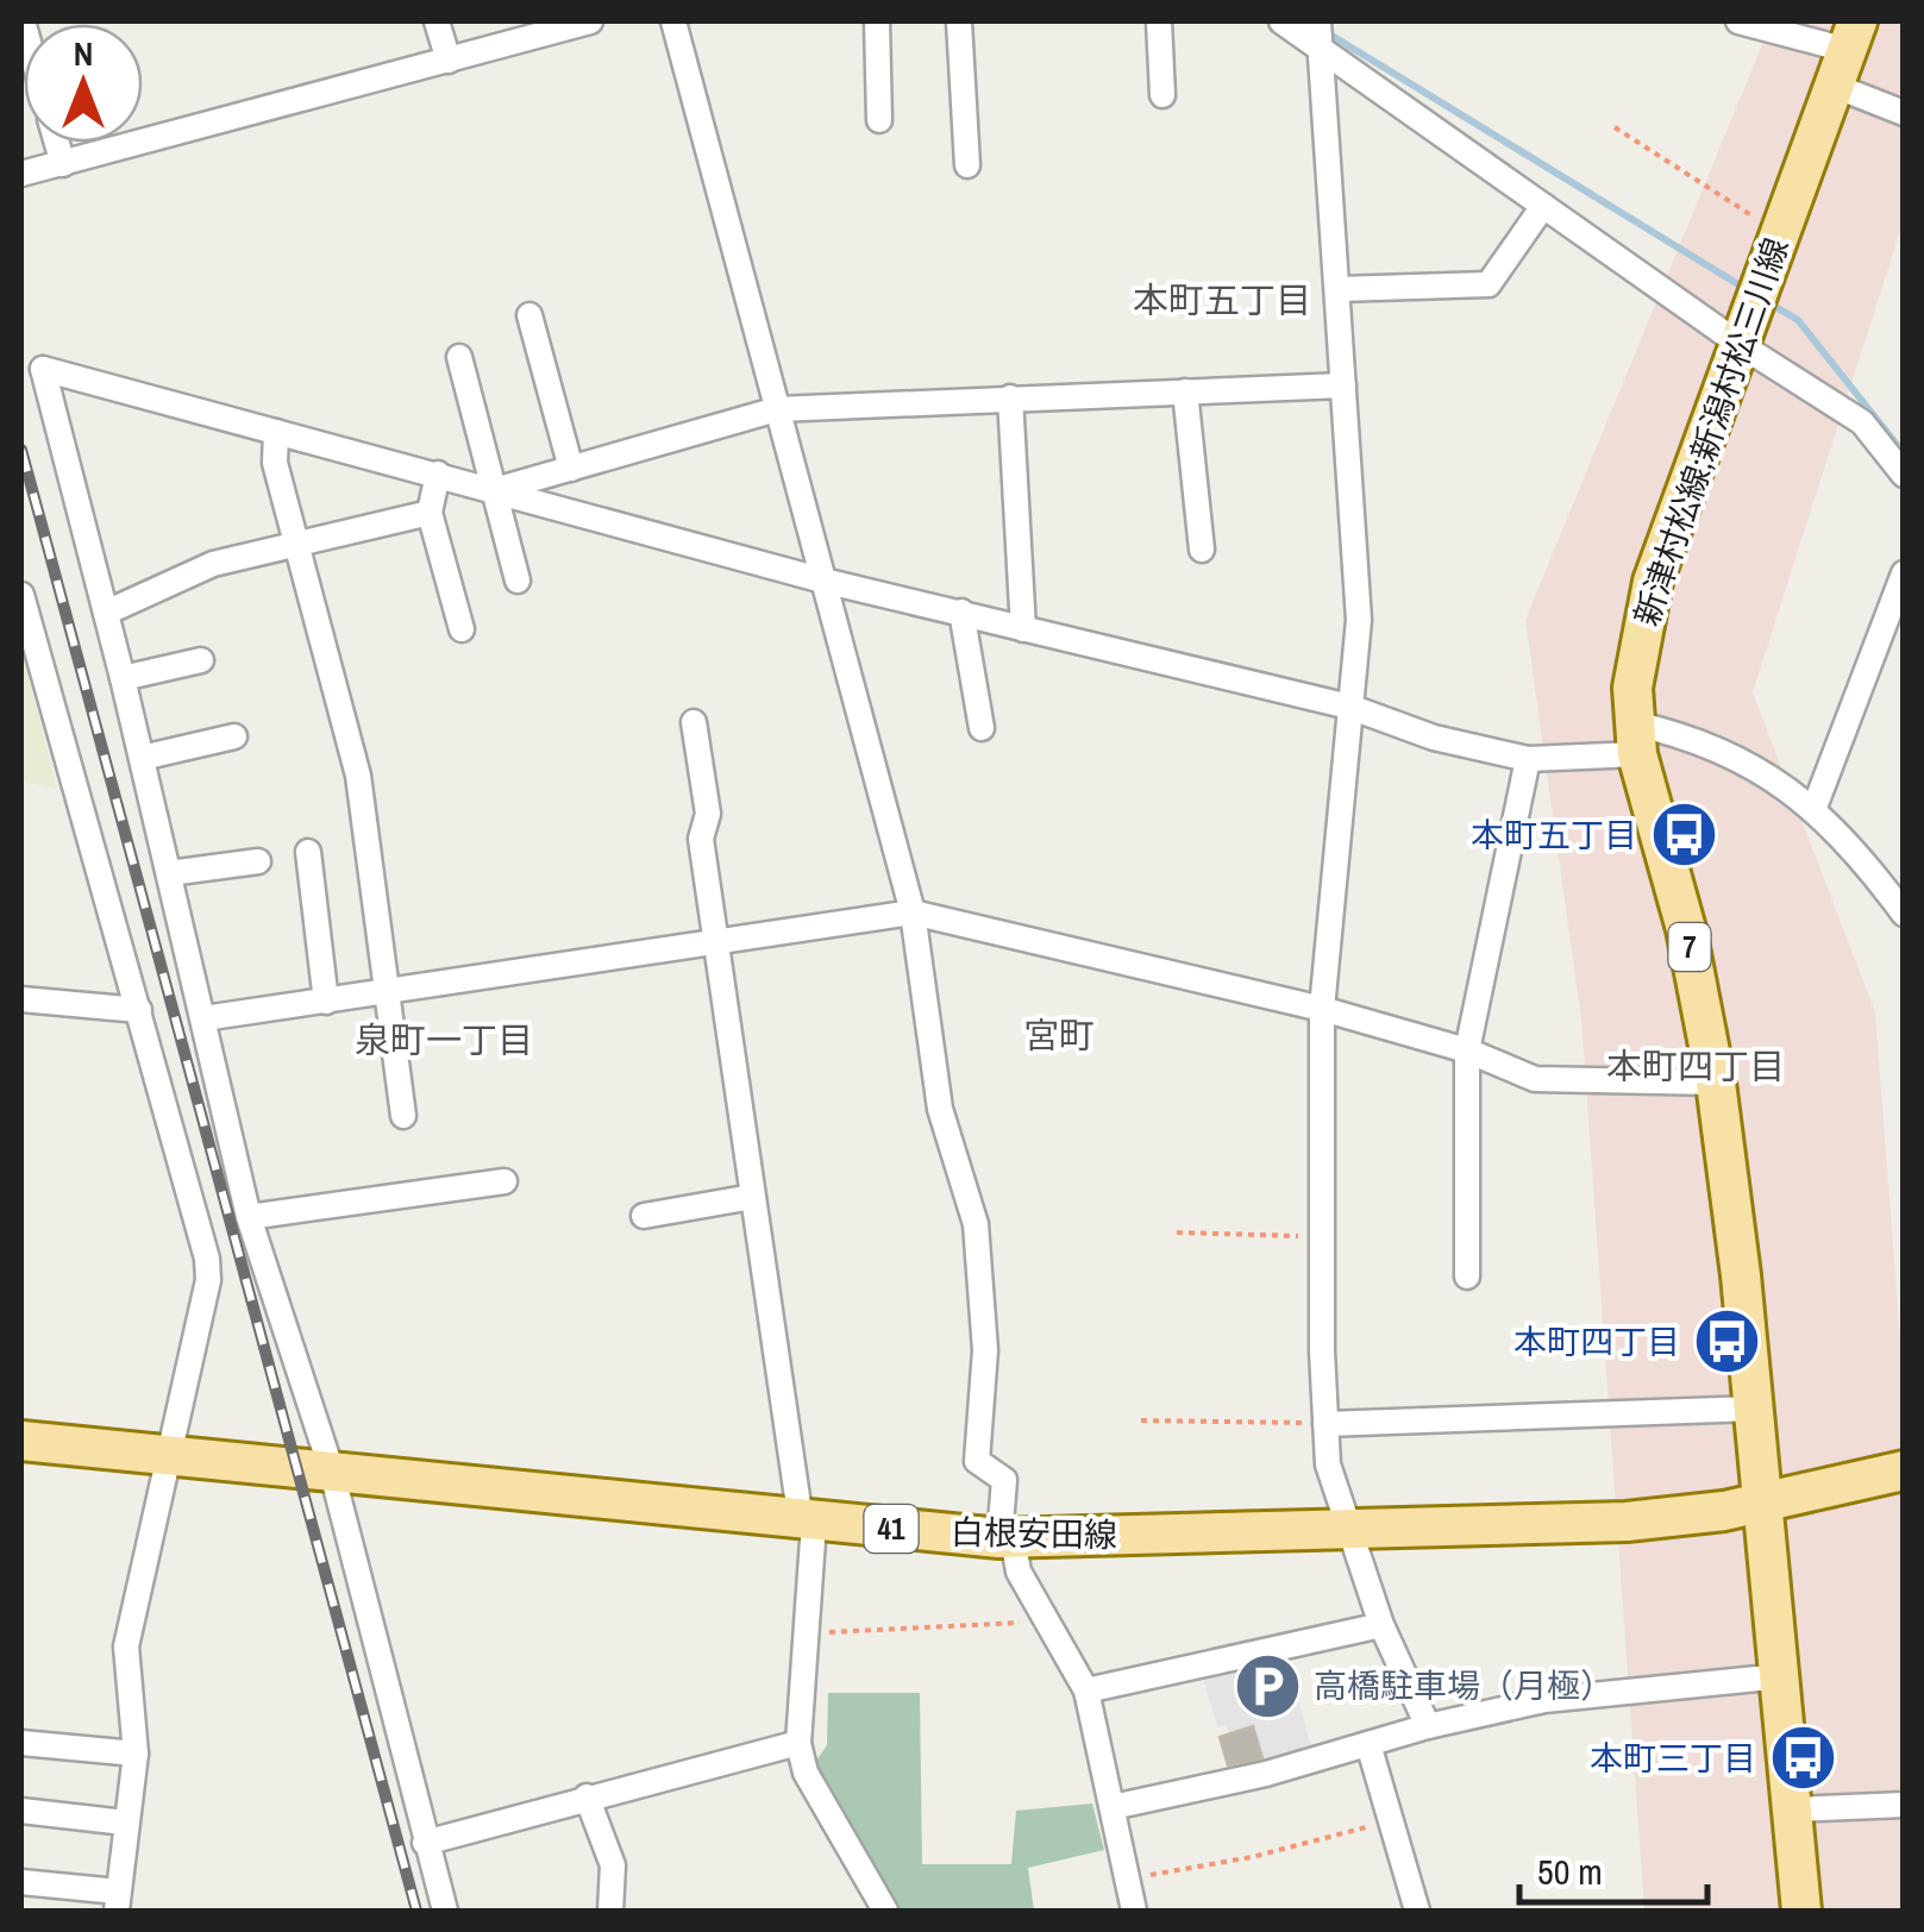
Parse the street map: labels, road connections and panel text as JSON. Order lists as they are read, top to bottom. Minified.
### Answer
{"streets":{"main road":["新津村松線;新潟村松三川線","7","41","白根安田線"]},"crossings":[["新津村松線;新潟村松三川線","白根安田線"]],"districts":["本町五丁目","宮町","泉町一丁目","本町四丁目"],"places":{"bus stop":["本町五丁目","本町四丁目","本町三丁目"],"parking":["高橋駐車場（月極）"]},"scale_bar":"50 m","north":"top"}
